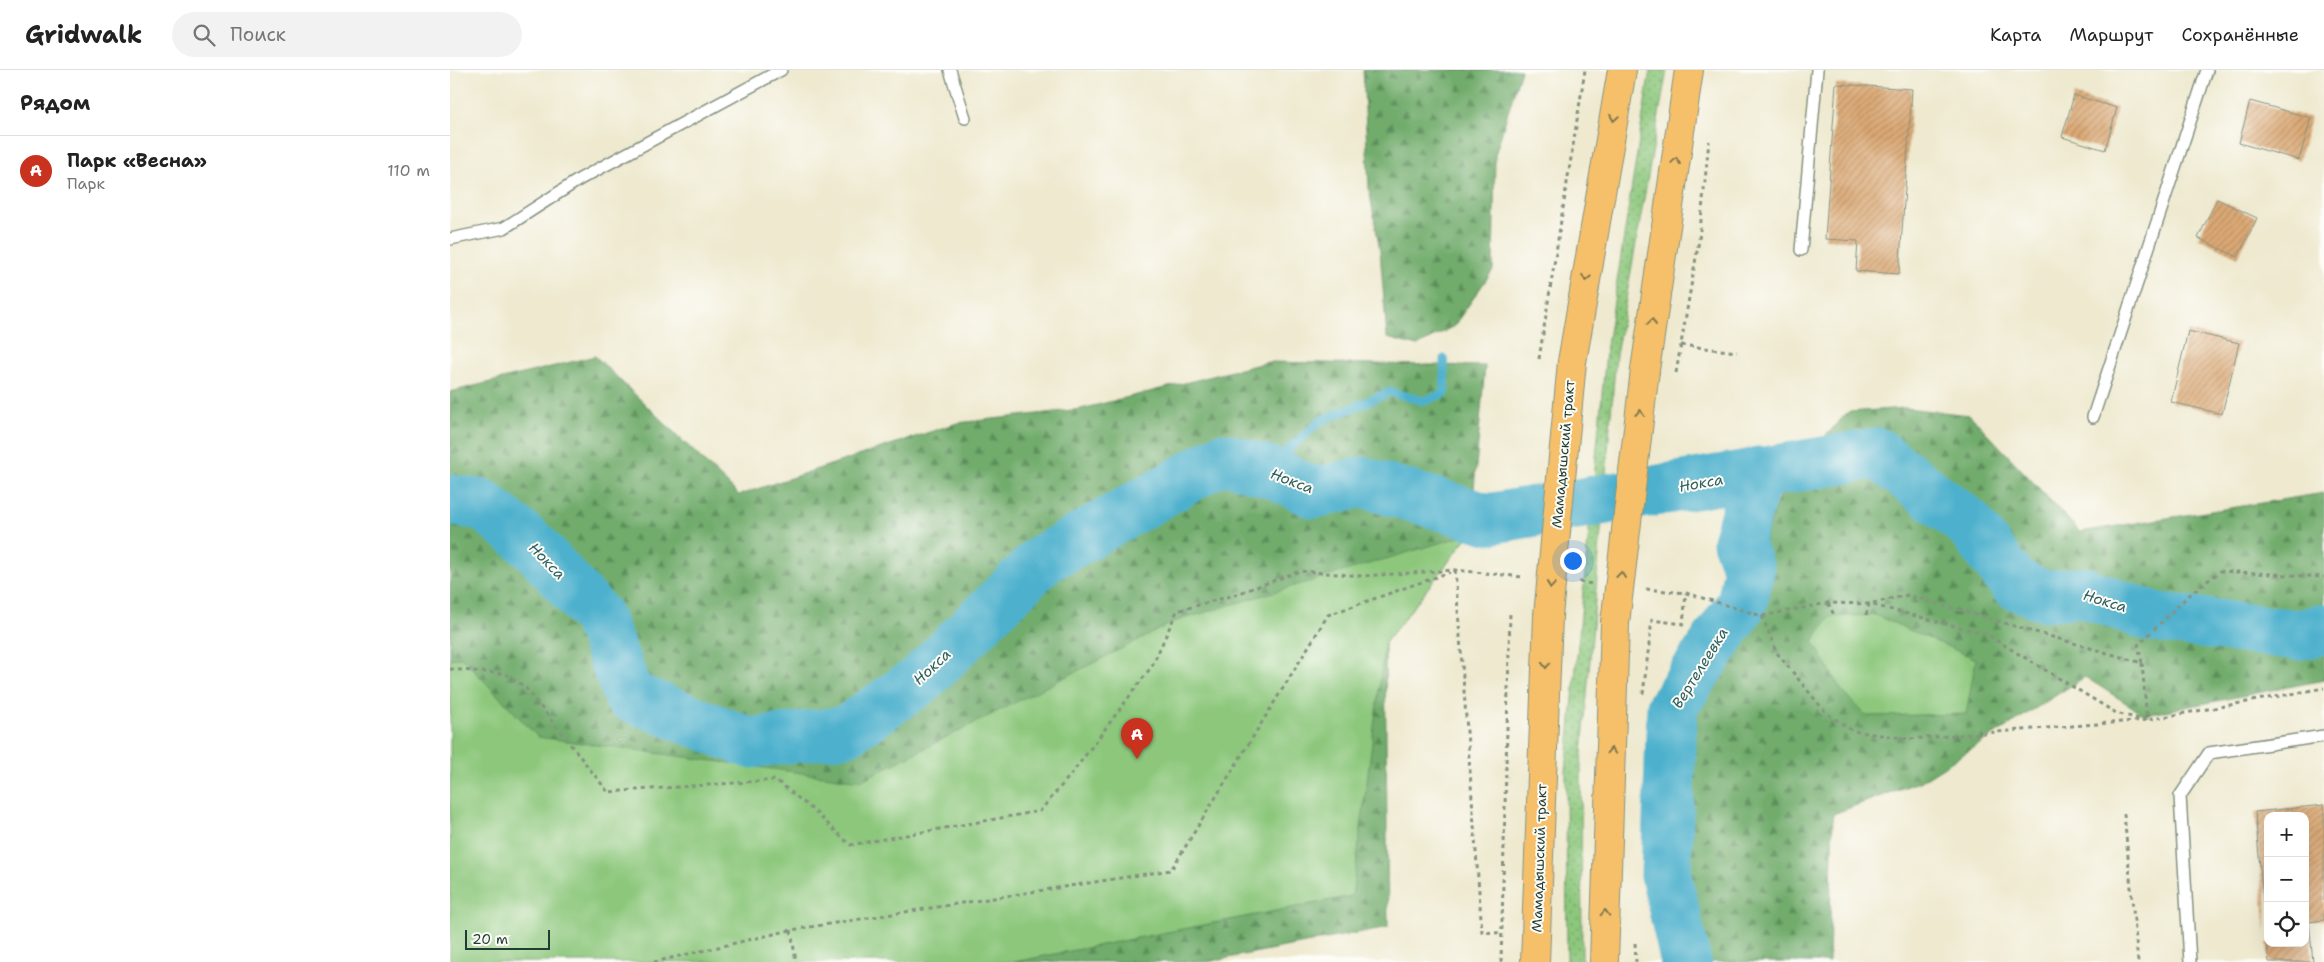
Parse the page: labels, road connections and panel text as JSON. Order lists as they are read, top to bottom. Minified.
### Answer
{"streets":{"main road":["Мамадышский тракт"]},"water":["Нокса","Вертелеевка"],"scale_bar":"20 m","page":{"header":"Gridwalk","search":"Поиск","nav":["Карта","Маршрут","Сохранённые"],"heading":"Рядом","list":[{"mark":"A","name":"Парк «Весна»","note":"Парк","value":"110 m"}],"pins":"A","map_buttons":["+","−"],"scale":"20 m"}}
